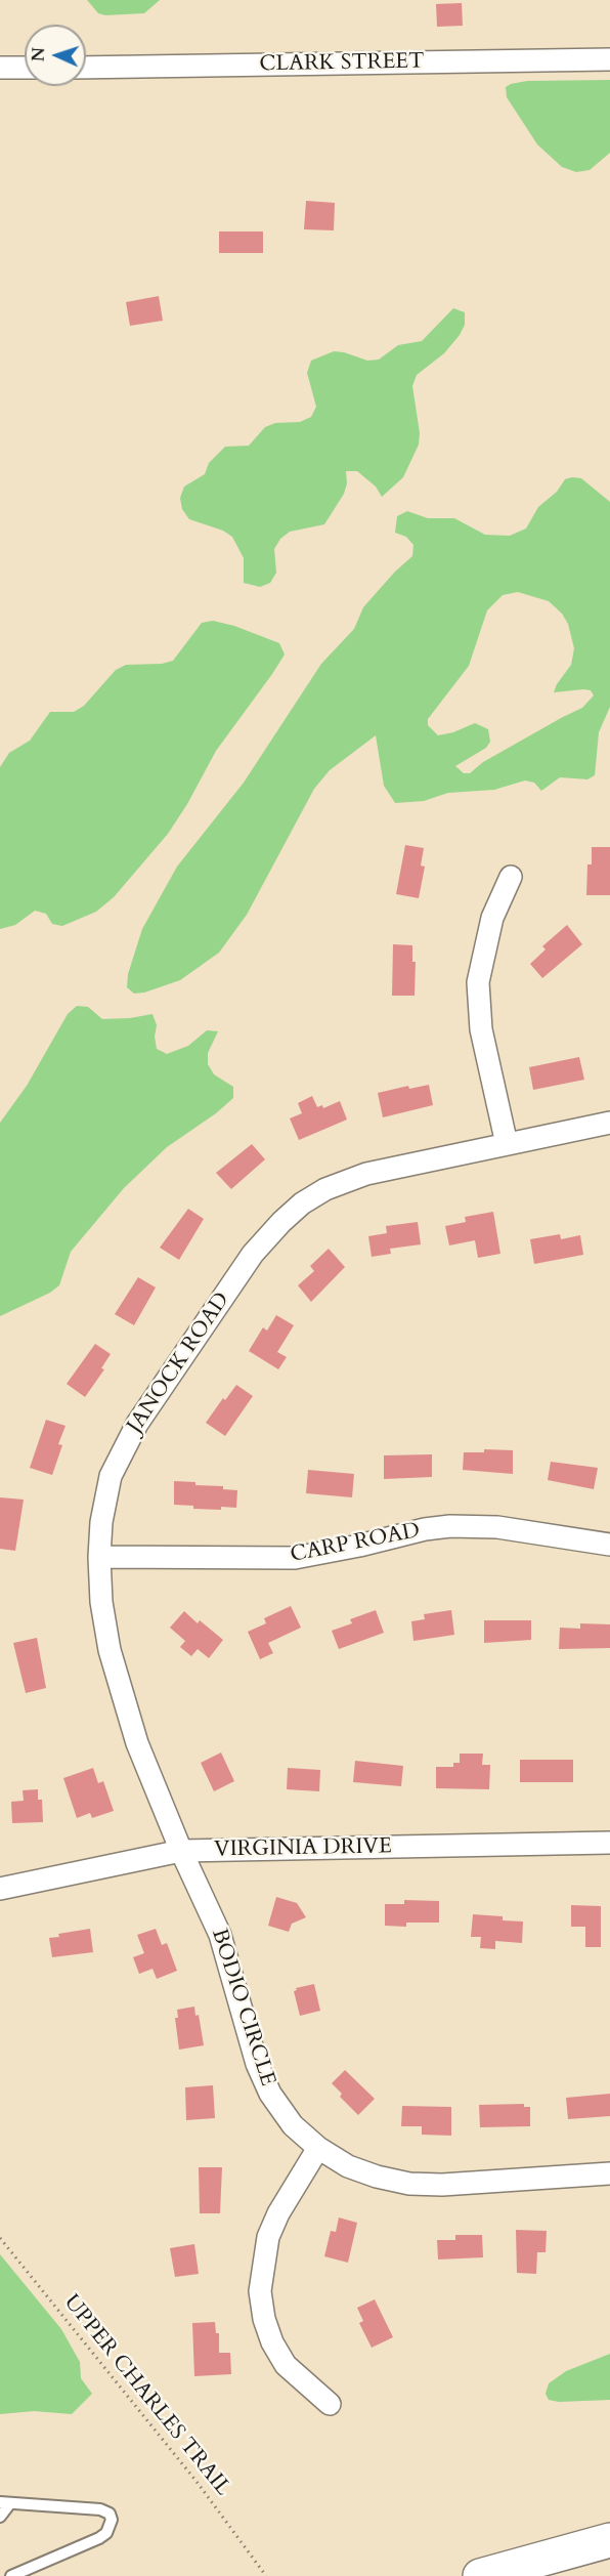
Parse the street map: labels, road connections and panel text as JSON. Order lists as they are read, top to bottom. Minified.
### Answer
{"streets":{"street":["CLARK STREET","JANOCK ROAD","CARP ROAD","VIRGINIA DRIVE","BODIO CIRCLE"],"path":["UPPER CHARLES TRAIL"]},"crossings":[["JANOCK ROAD","CARP ROAD"],["JANOCK ROAD","VIRGINIA DRIVE"],["JANOCK ROAD","BODIO CIRCLE"],["VIRGINIA DRIVE","BODIO CIRCLE"]],"north":"left"}
